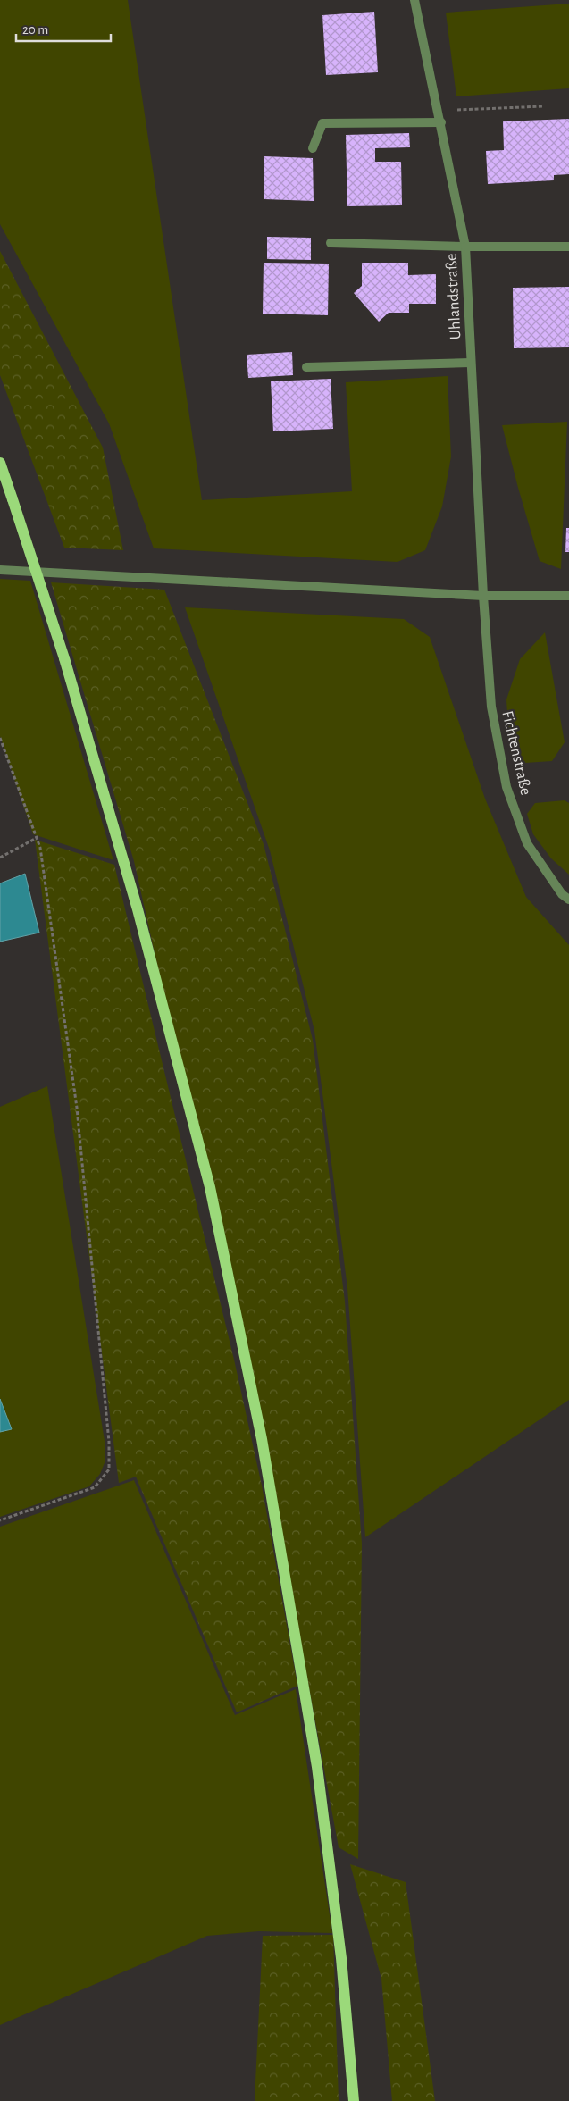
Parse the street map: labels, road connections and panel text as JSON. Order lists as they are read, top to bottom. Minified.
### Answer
{"streets":{"street":["Uhlandstraße","Fichtenstraße"]},"crossings":[["Uhlandstraße","Fichtenstraße"]],"scale_bar":"20 m"}
